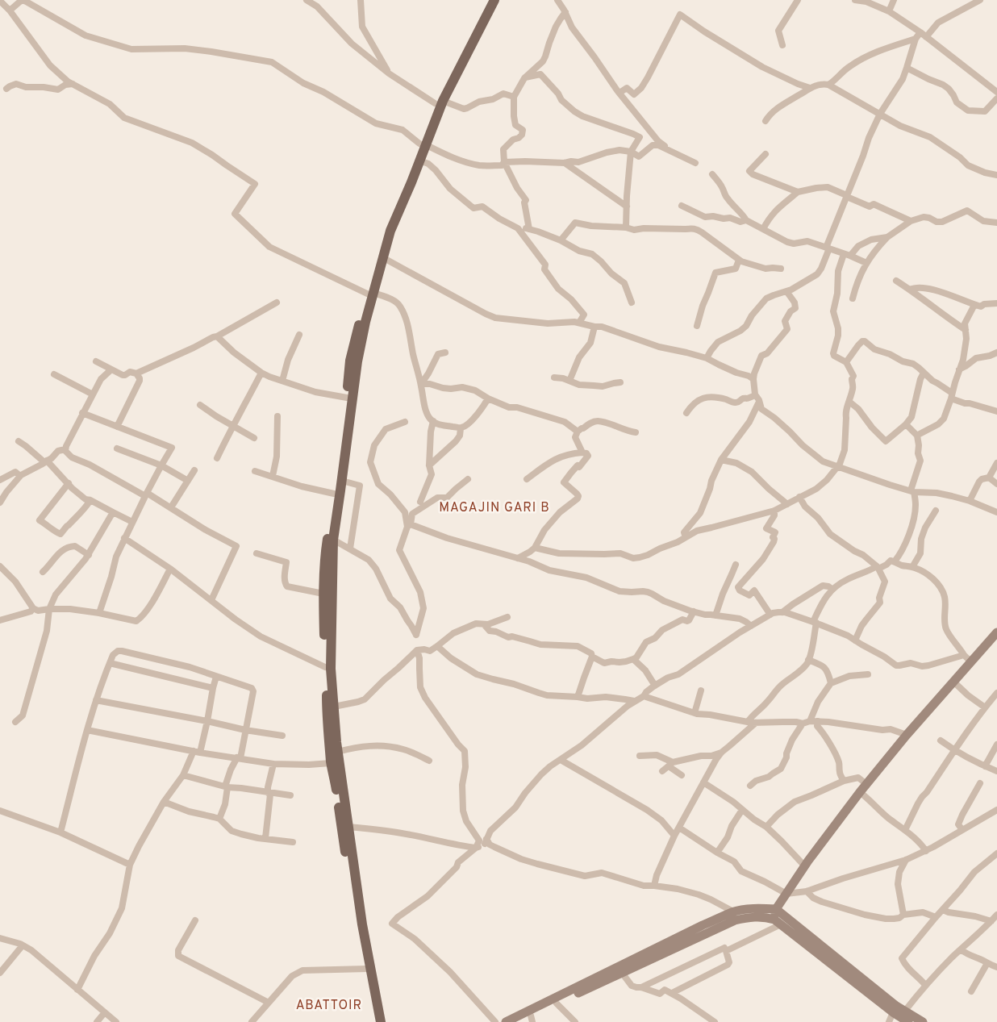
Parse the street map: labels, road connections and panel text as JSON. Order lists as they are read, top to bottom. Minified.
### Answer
{"districts":["MAGAJIN GARI B","ABATTOIR"]}
